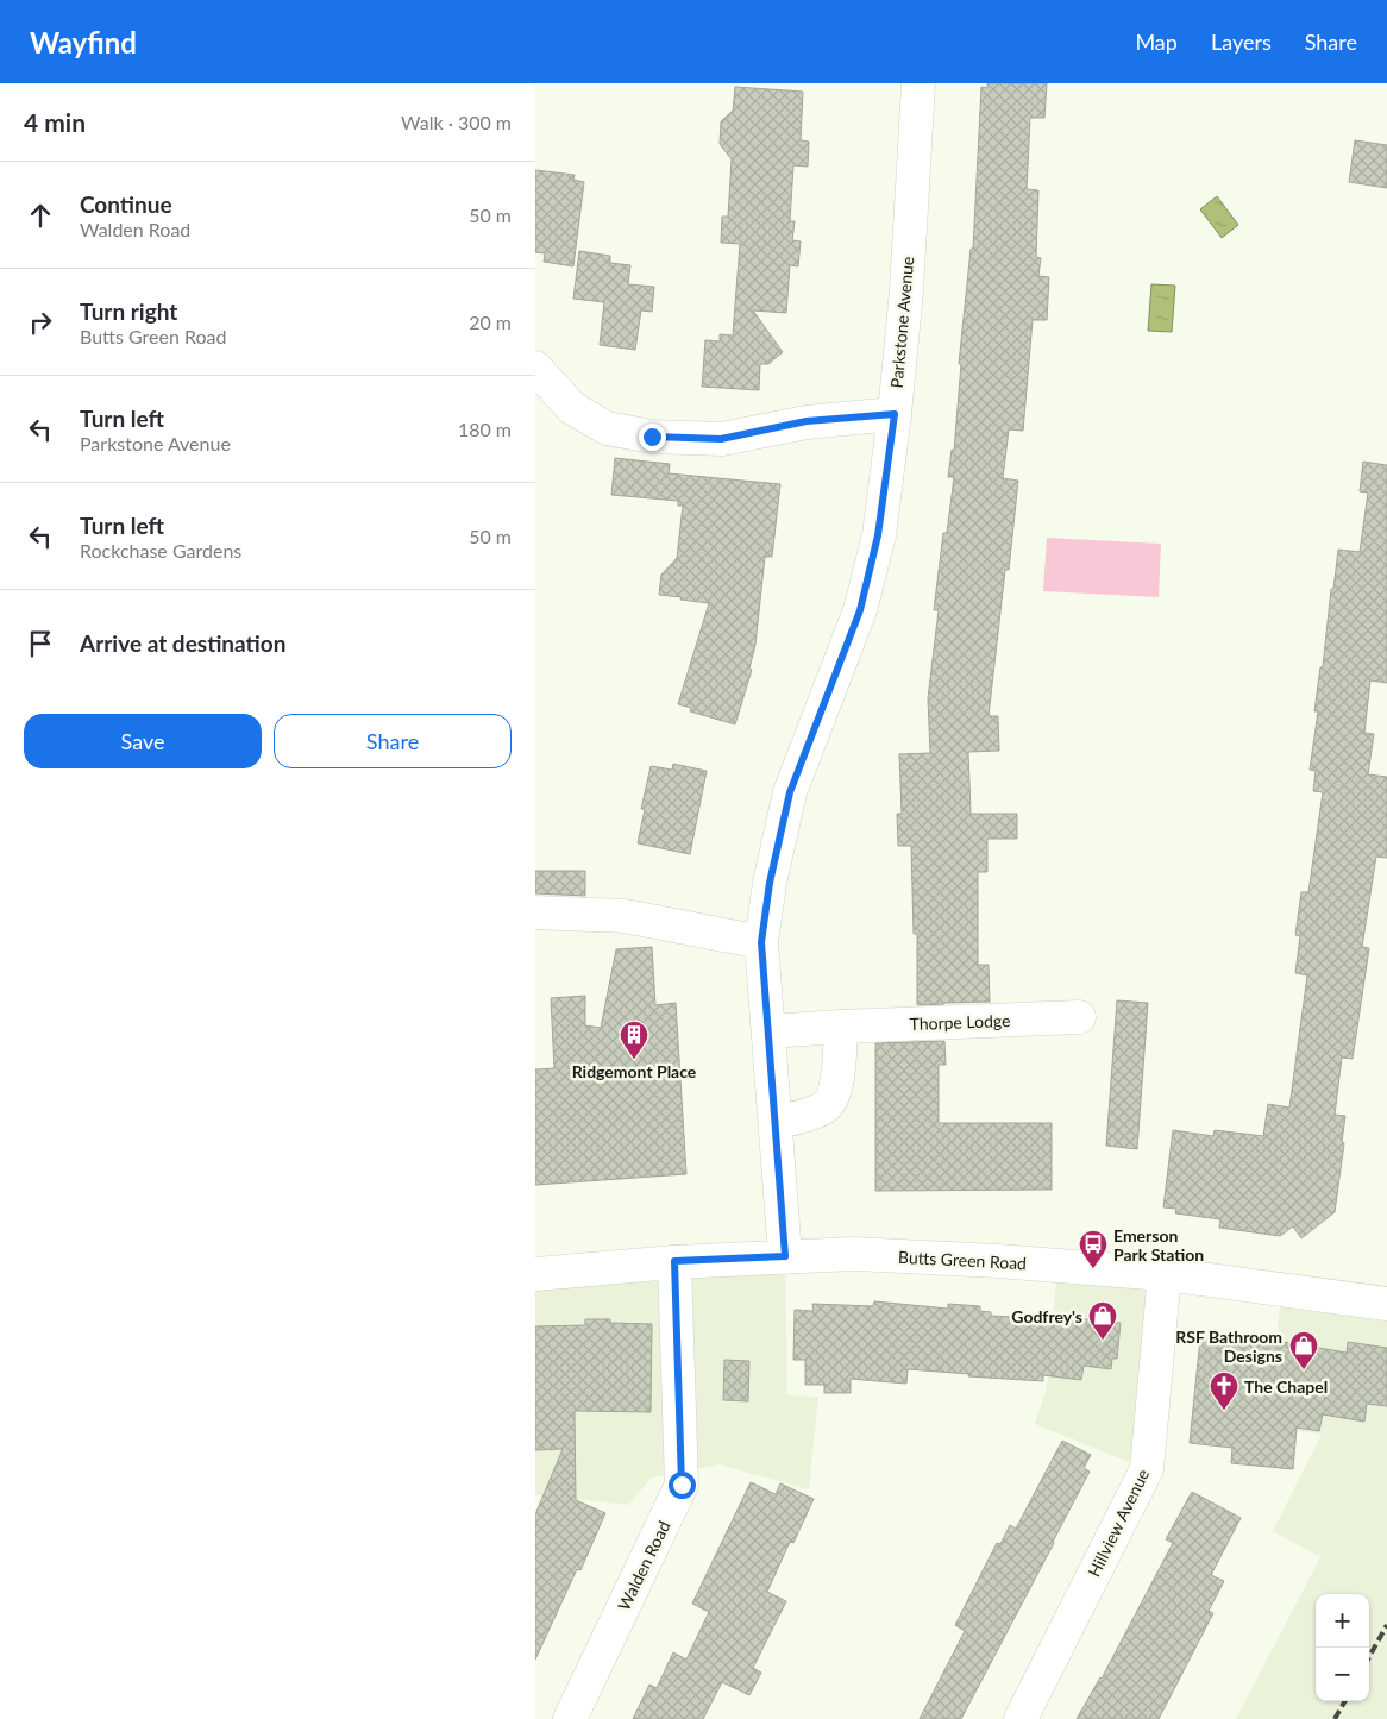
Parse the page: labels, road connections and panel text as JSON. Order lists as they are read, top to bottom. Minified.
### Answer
{"streets":{"street":["Parkstone Avenue","Thorpe Lodge","Butts Green Road","Hillview Avenue","Walden Road"]},"crossings":[["Parkstone Avenue","Thorpe Lodge"],["Parkstone Avenue","Butts Green Road"],["Butts Green Road","Hillview Avenue"],["Butts Green Road","Walden Road"]],"places":{"building":["Ridgemont Place"],"bus stop":["Emerson Park Station"],"shop":["Godfrey's","RSF Bathroom Designs"],"church":["The Chapel"]},"page":{"header":"Wayfind","nav":["Map","Layers","Share"],"heading":["4 min","Walk · 300 m"],"list":[["Continue","Walden Road","50 m"],["Turn right","Butts Green Road","20 m"],["Turn left","Parkstone Avenue","180 m"],["Turn left","Rockchase Gardens","50 m"],"Arrive at destination"],"buttons":["Save","Share"],"map_buttons":["+","−"]}}
